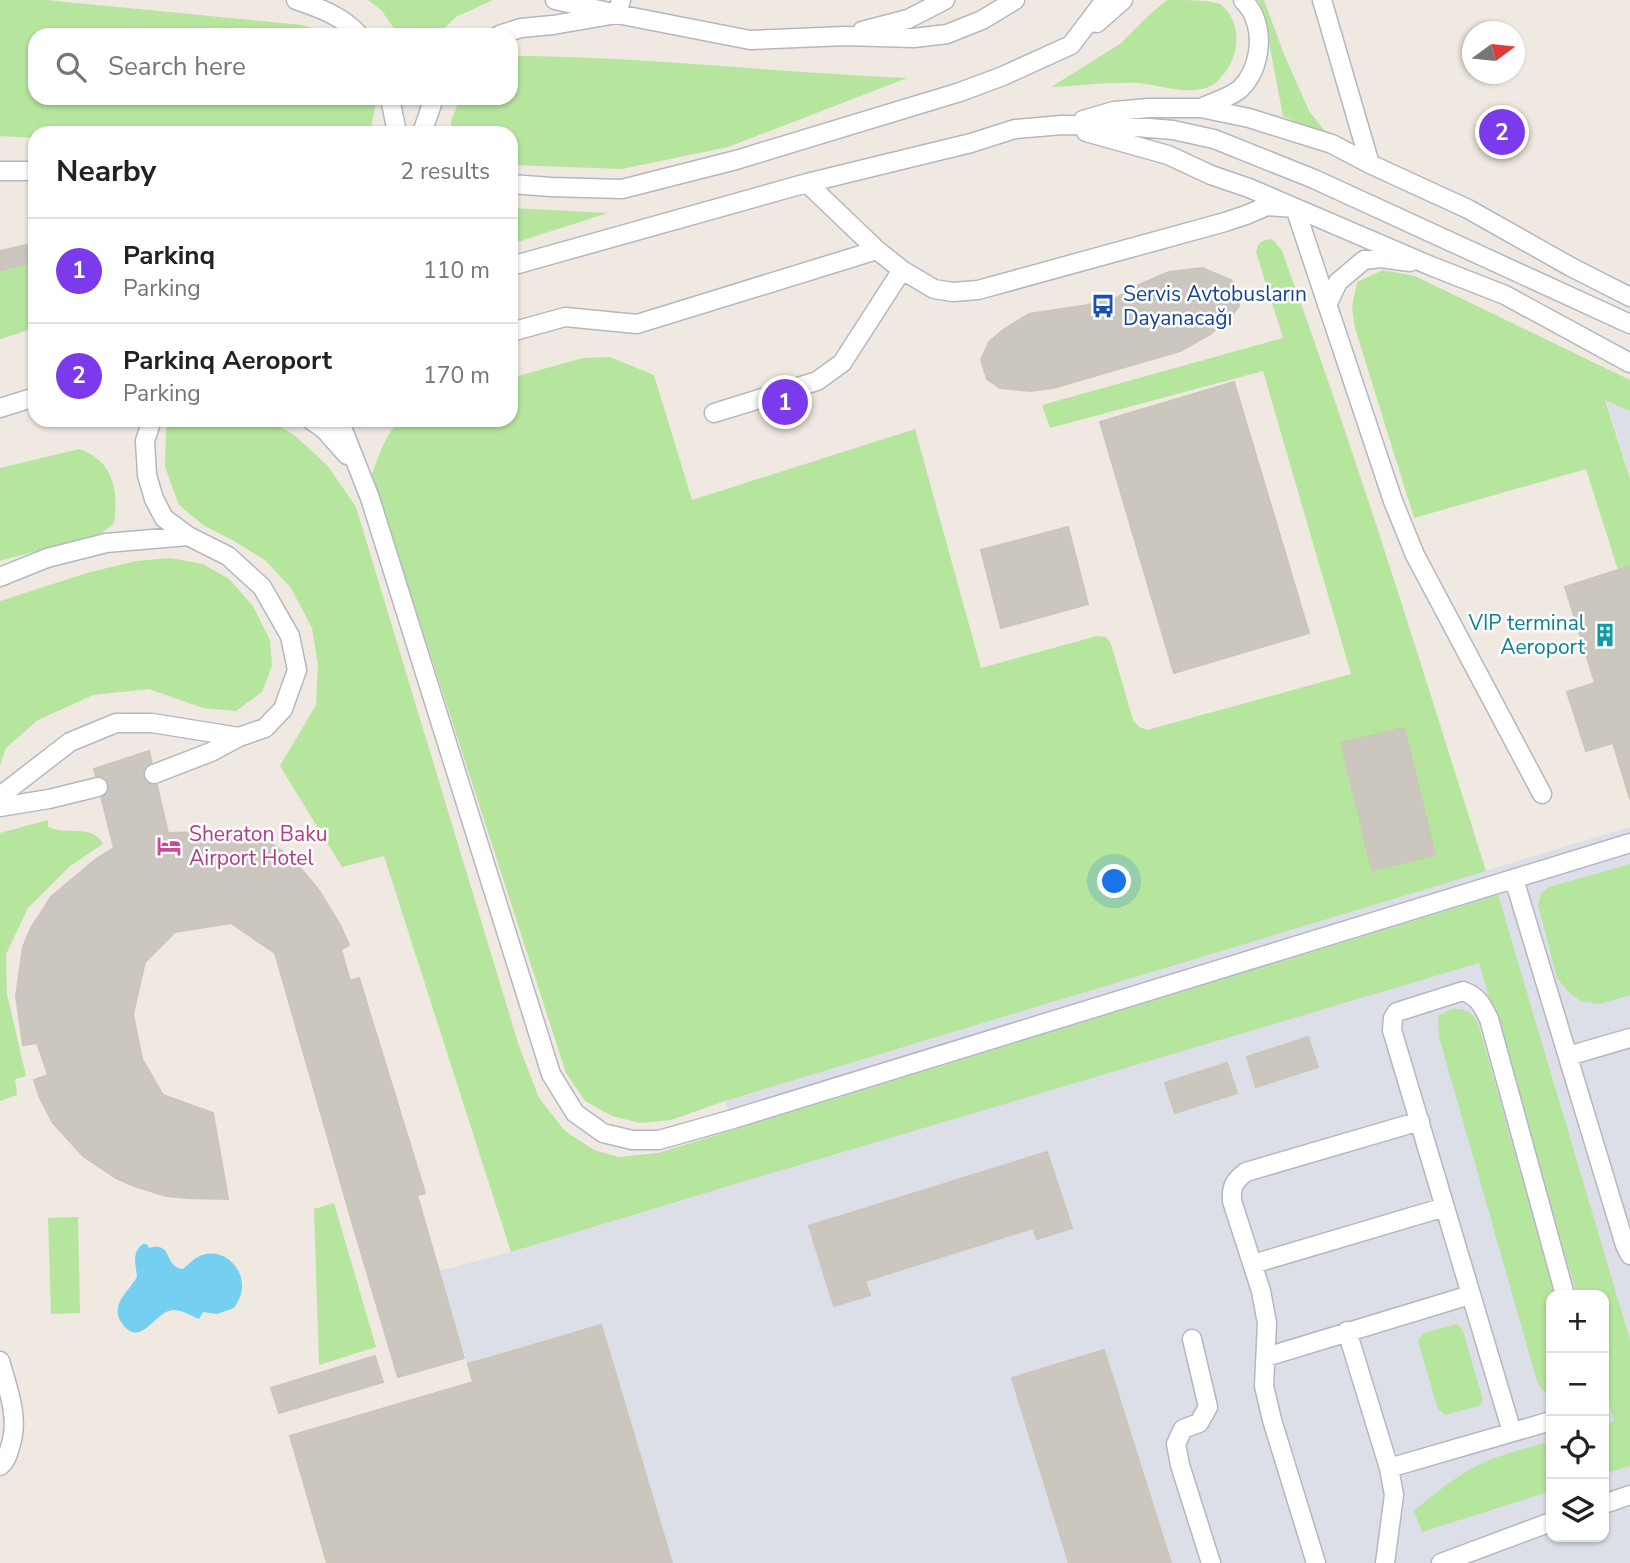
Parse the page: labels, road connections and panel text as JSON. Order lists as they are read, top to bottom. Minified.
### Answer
{"places":{"bus stop":["Servis Avtobusların Dayanacağı"],"building":["VIP terminal Aeroport"],"hotel":["Sheraton Baku Airport Hotel"]},"north":"right","page":{"search":"Search here","pins":["2","1"],"heading":["Nearby","2 results"],"list":[{"mark":"1","name":"Parkinq","note":"Parking","value":"110 m"},{"mark":"2","name":"Parkinq Aeroport","note":"Parking","value":"170 m"}],"map_buttons":["+","−"]}}
